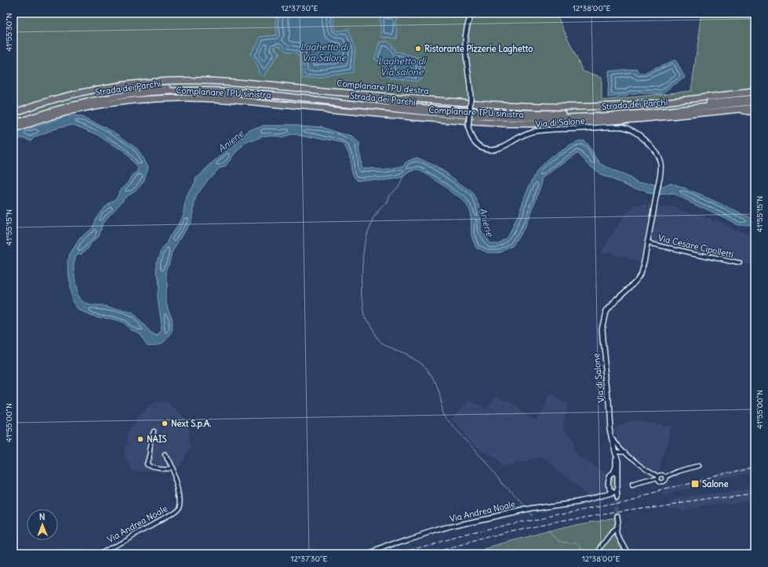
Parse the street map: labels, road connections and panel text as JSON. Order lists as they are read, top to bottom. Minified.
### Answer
{"streets":{"highway":["Complanare TPU destra","Strada dei Parchi","Complanare TPU sinistra"],"street":["Via di Salone","Via Cesare Cipolletti","Via Andrea Noale"]},"crossings":[["Strada dei Parchi","Complanare TPU sinistra"],["Via di Salone","Via Cesare Cipolletti"],["Via di Salone","Via Andrea Noale"]],"water":["Laghetto di Via Salone","Laghetto di Via salone","Aniene"],"places":{"other":["Ristorante Pizzerie Laghetto","Next S.p.A.","NAIS"],"transit":["Salone"]},"north":"top","coordinates":["12°37'30\"E","12°38'00\"E","41°55'30\"N","41°55'15\"N","41°55'00\"N"]}
